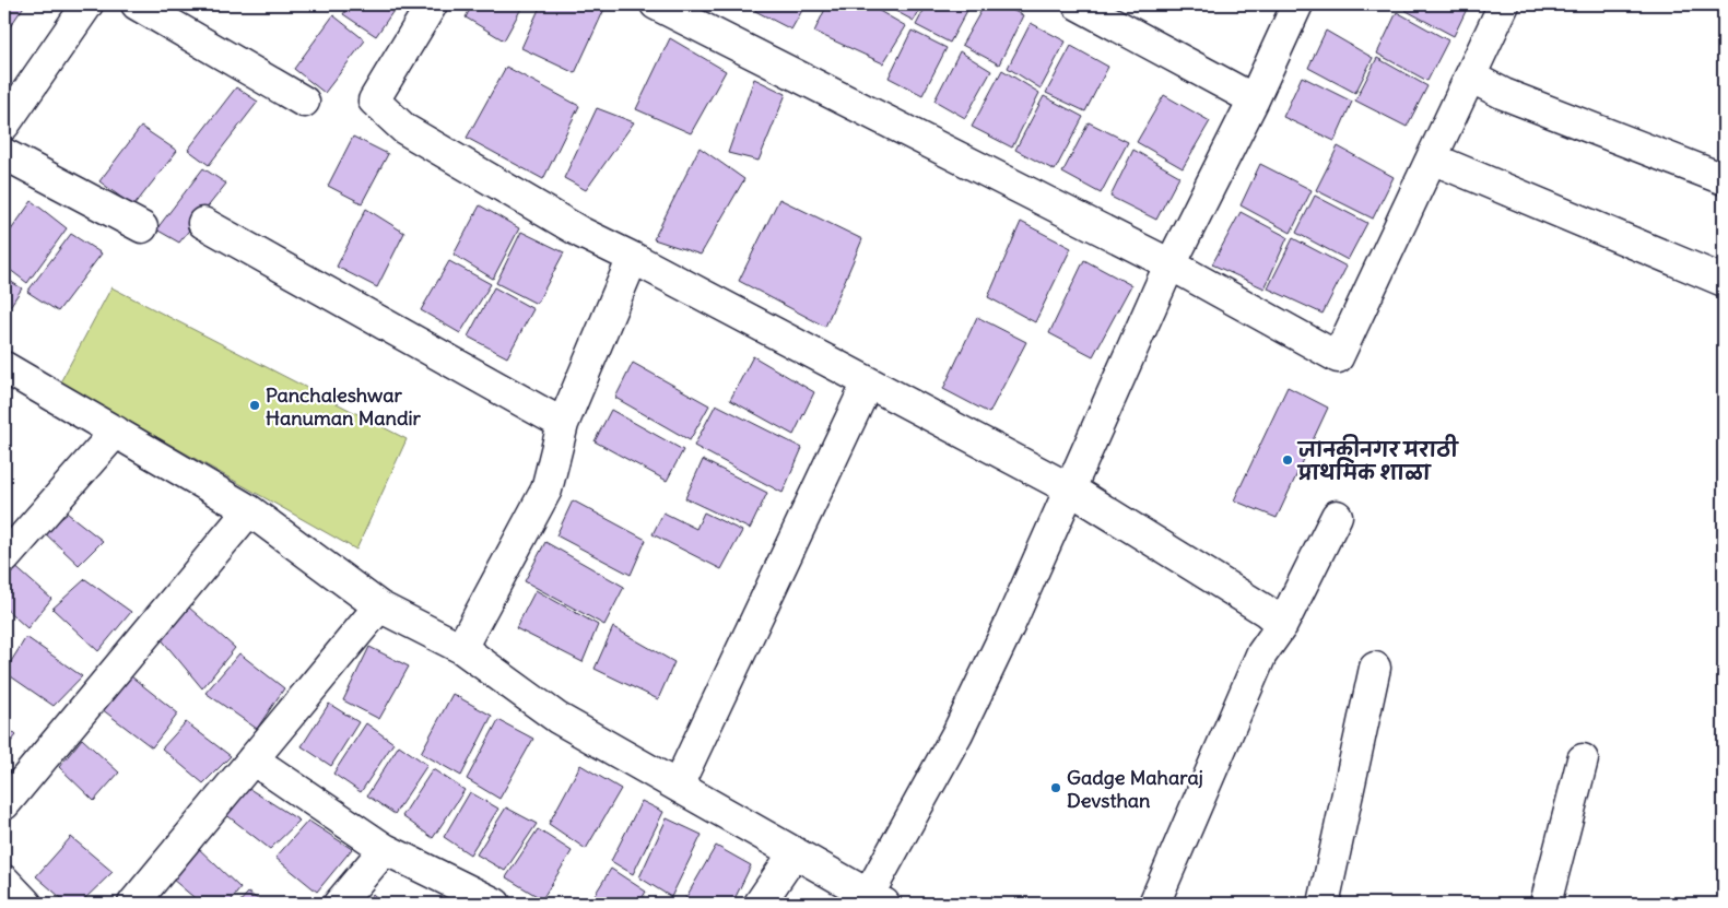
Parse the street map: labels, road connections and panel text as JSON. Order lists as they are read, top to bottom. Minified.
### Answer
{"places":["Panchaleshwar Hanuman Mandir","जानकीनगर मराठी प्राथमिक शाळा","Gadge Maharaj Devsthan"]}
